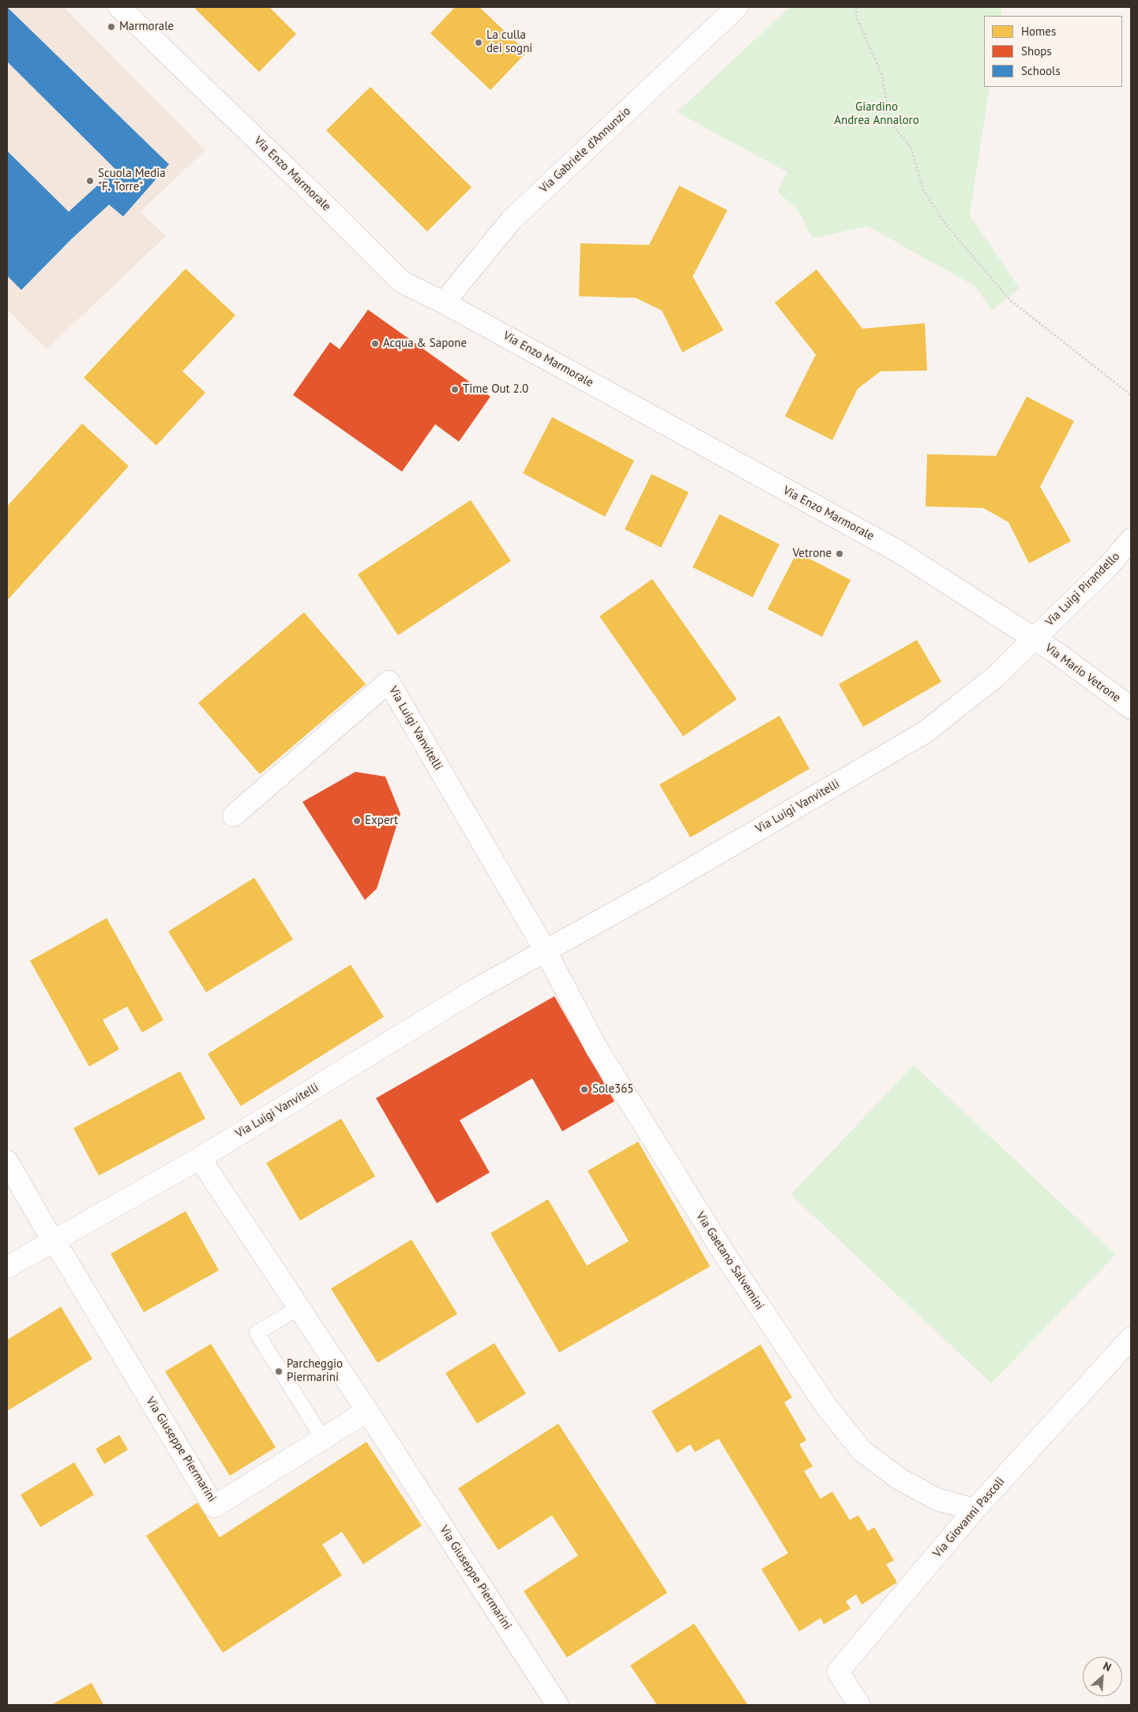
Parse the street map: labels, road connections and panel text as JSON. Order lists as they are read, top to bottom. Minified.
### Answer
{"streets":{"street":["Via Gabriele d'Annunzio","Via Enzo Marmorale","Via Luigi Pirandello","Via Mario Vetrone","Via Luigi Vanvitelli","Via Gaetano Salvemini","Via Giuseppe Piermarini","Via Giovanni Pascoli"]},"crossings":[["Via Gabriele d'Annunzio","Via Enzo Marmorale"],["Via Enzo Marmorale","Via Luigi Pirandello"],["Via Enzo Marmorale","Via Mario Vetrone"],["Via Enzo Marmorale","Via Luigi Vanvitelli"],["Via Luigi Pirandello","Via Mario Vetrone"],["Via Luigi Pirandello","Via Luigi Vanvitelli"],["Via Mario Vetrone","Via Luigi Vanvitelli"],["Via Luigi Vanvitelli","Via Gaetano Salvemini"],["Via Luigi Vanvitelli","Via Giuseppe Piermarini"],["Via Gaetano Salvemini","Via Giovanni Pascoli"]],"parks":["Giardino Andrea Annaloro"],"places":["Marmorale","La culla dei sogni","Scuola Media \"F. Torre\"","Acqua & Sapone","Time Out 2.0","Vetrone","Expert","Sole365","Parcheggio Piermarini"],"legend":["Homes","Shops","Schools"],"north":"top right"}
